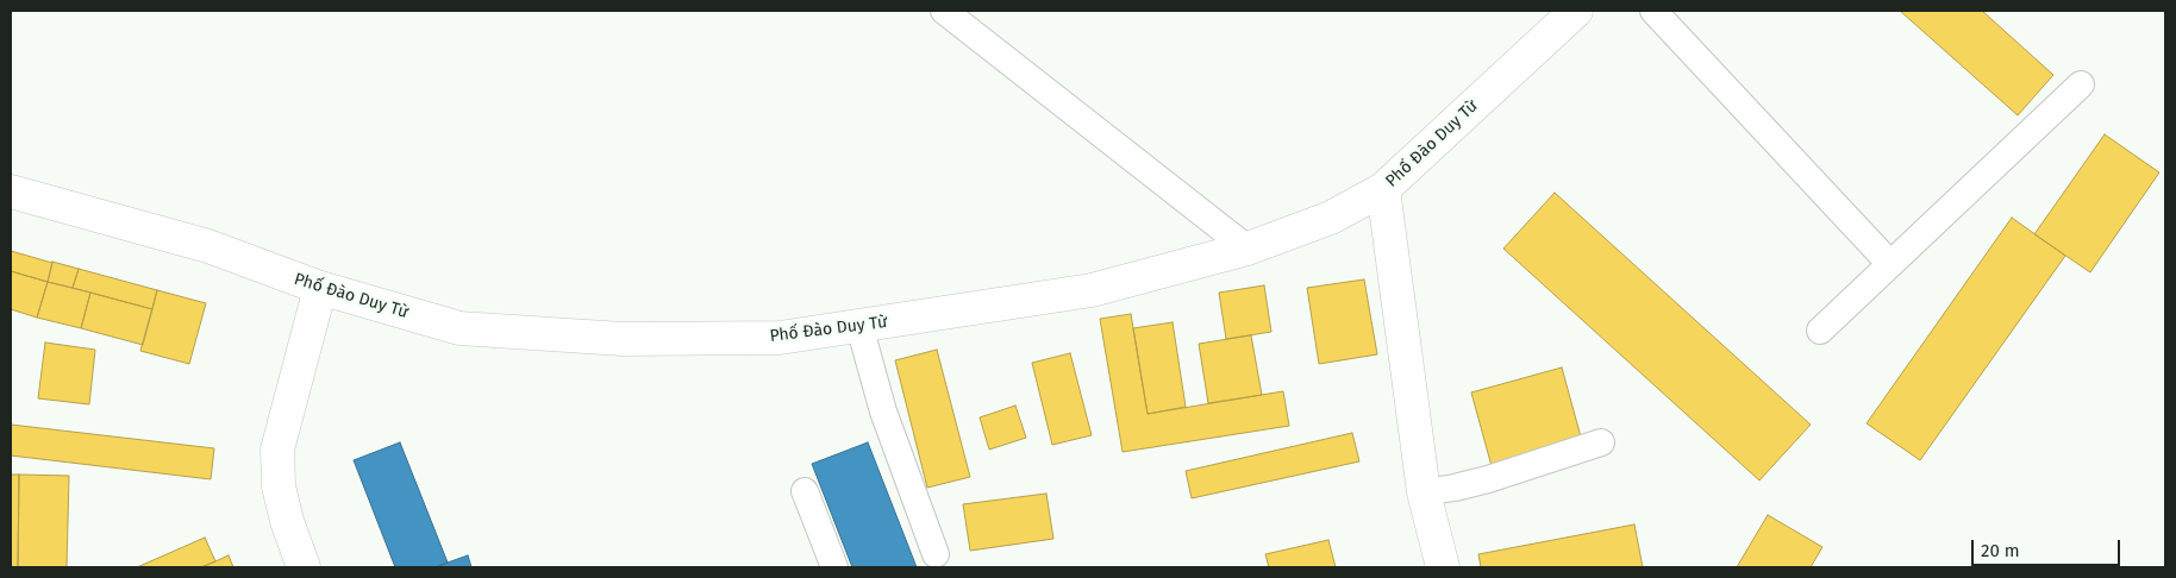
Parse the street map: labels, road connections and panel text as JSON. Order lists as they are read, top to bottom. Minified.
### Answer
{"streets":{"street":["Phố Đào Duy Từ"]},"scale_bar":"20 m"}
